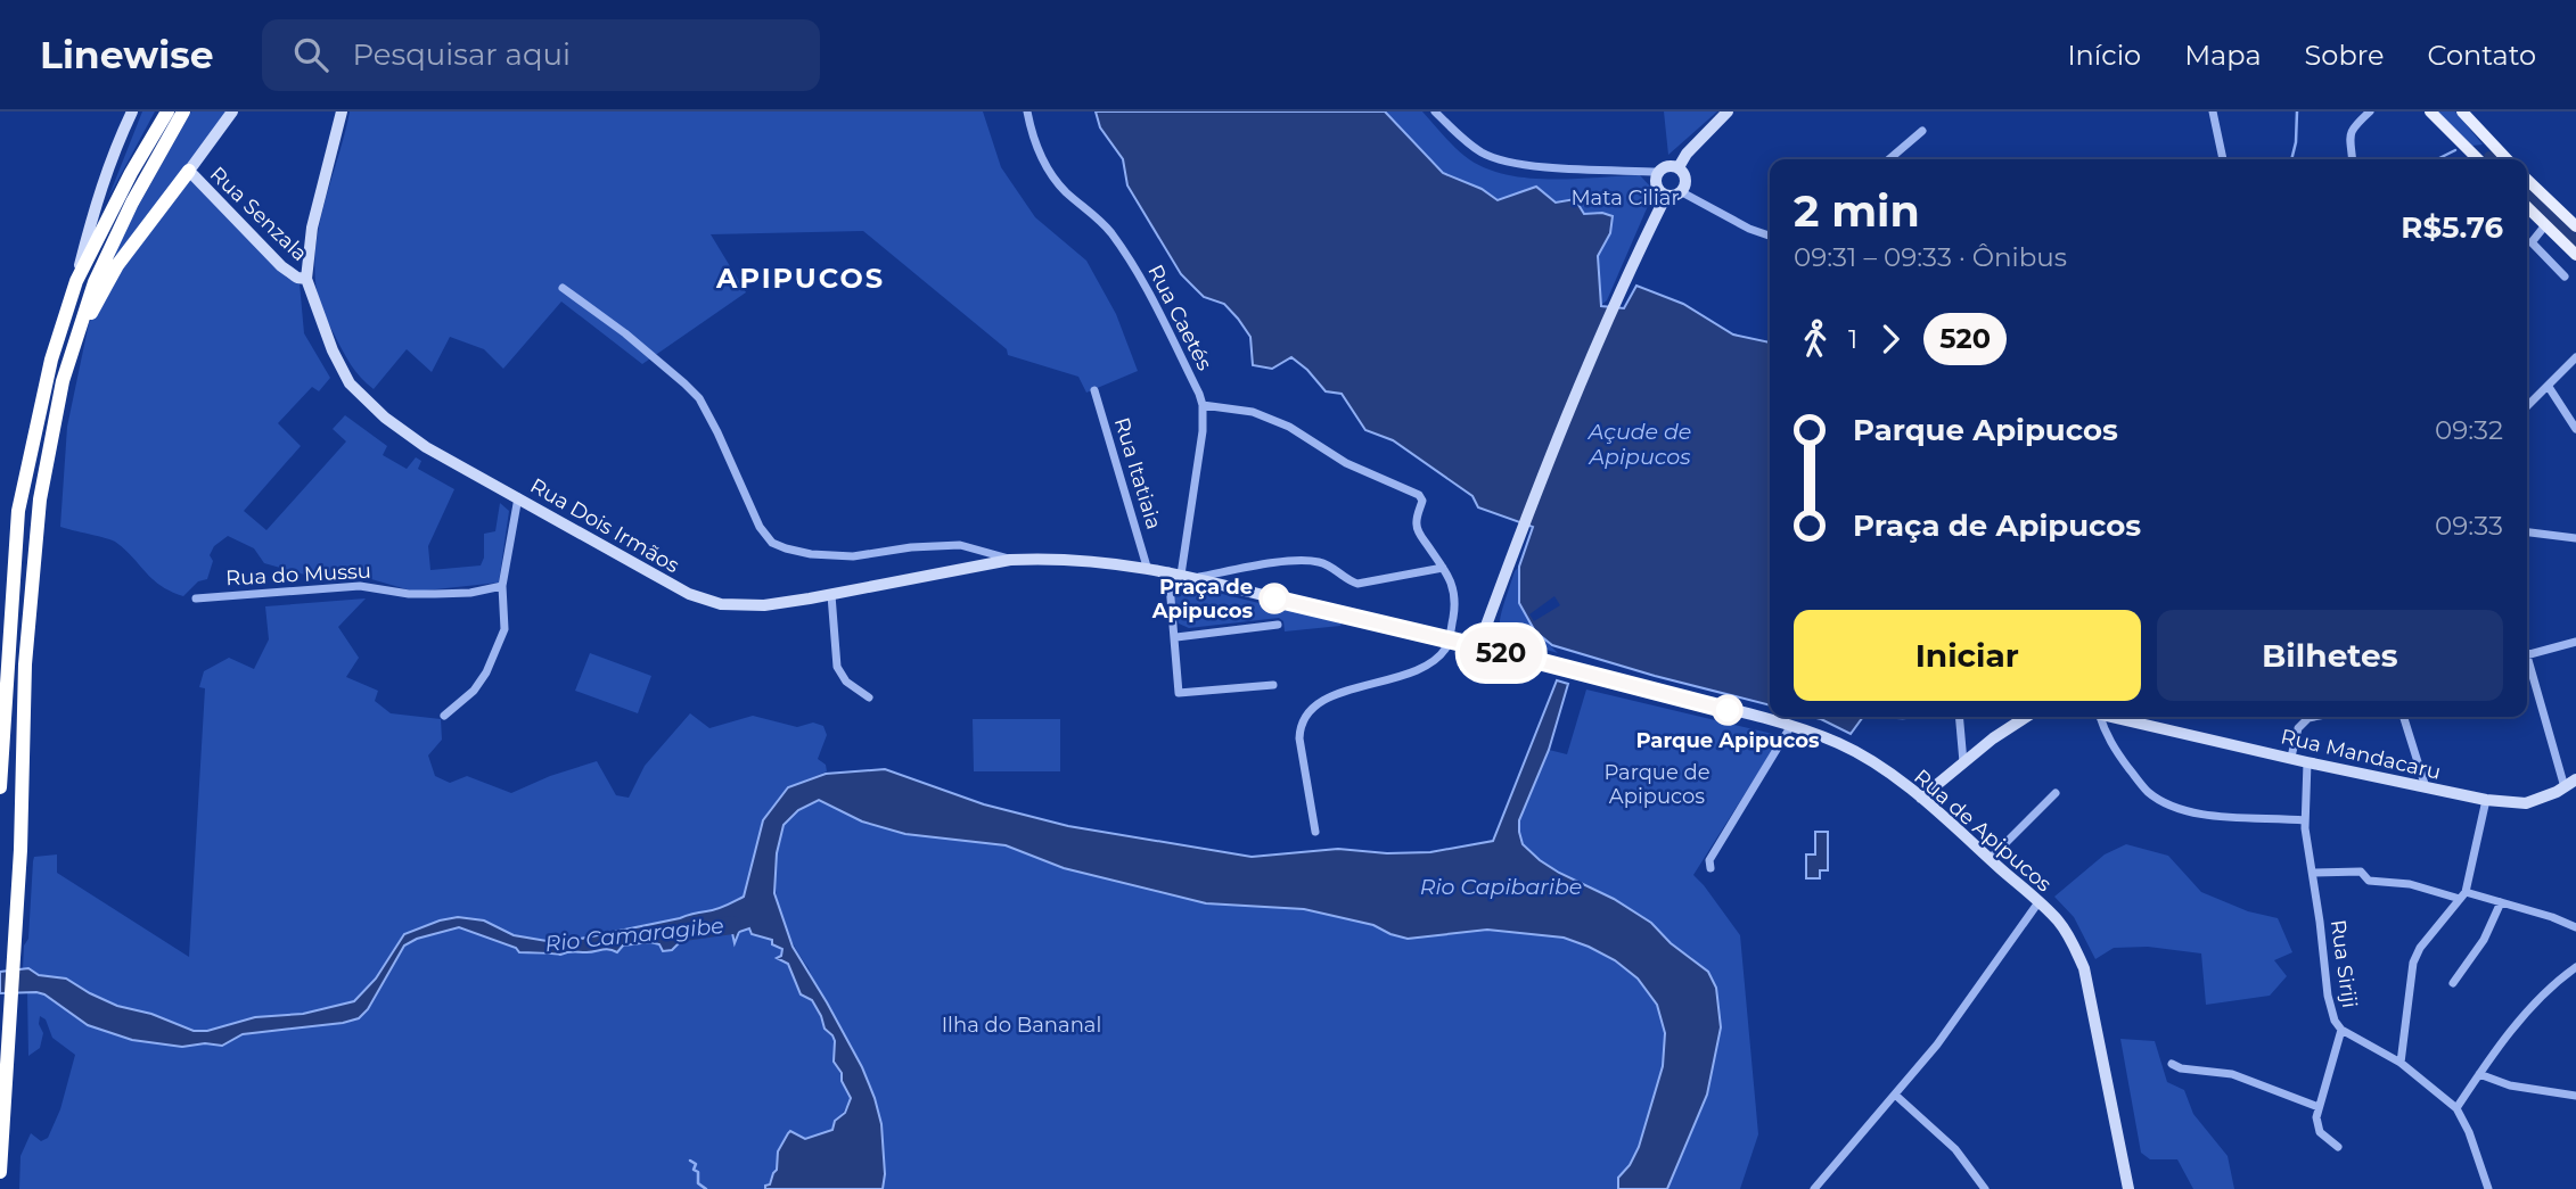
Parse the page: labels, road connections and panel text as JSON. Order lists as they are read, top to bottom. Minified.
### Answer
{"streets":{"main road":["Rua Senzala","Rua Dois Irmãos","Rua Mandacaru","Rua de Apipucos"],"street":["Rua Caetés","Rua Itatiaia","Rua do Mussu","Rua Siriji"]},"crossings":[["Rua Senzala","Rua Dois Irmãos"],["Rua Caetés","Rua de Apipucos"],["Rua Itatiaia","Rua Dois Irmãos"],["Rua Itatiaia","Rua de Apipucos"],["Rua Dois Irmãos","Rua de Apipucos"],["Rua Mandacaru","Rua Siriji"]],"districts":["APIPUCOS"],"water":["Açude de Apipucos","Rio Capibaribe","Rio Camaragibe"],"parks":["Mata Ciliar","Parque de Apipucos","Ilha do Bananal"],"places":["Praça de Apipucos","Parque Apipucos"],"lines":["bus line 520"],"page":{"header":"Linewise","search":"Pesquisar aqui","nav":["Início","Mapa","Sobre","Contato"],"on_map":"520","heading":["2 min","09:31 – 09:33 · Ônibus","R$5.76"],"legs":["1","520"],"list":[{"name":"Parque Apipucos","value":"09:32"},{"name":"Praça de Apipucos","value":"09:33"}],"buttons":["Iniciar","Bilhetes"]}}
